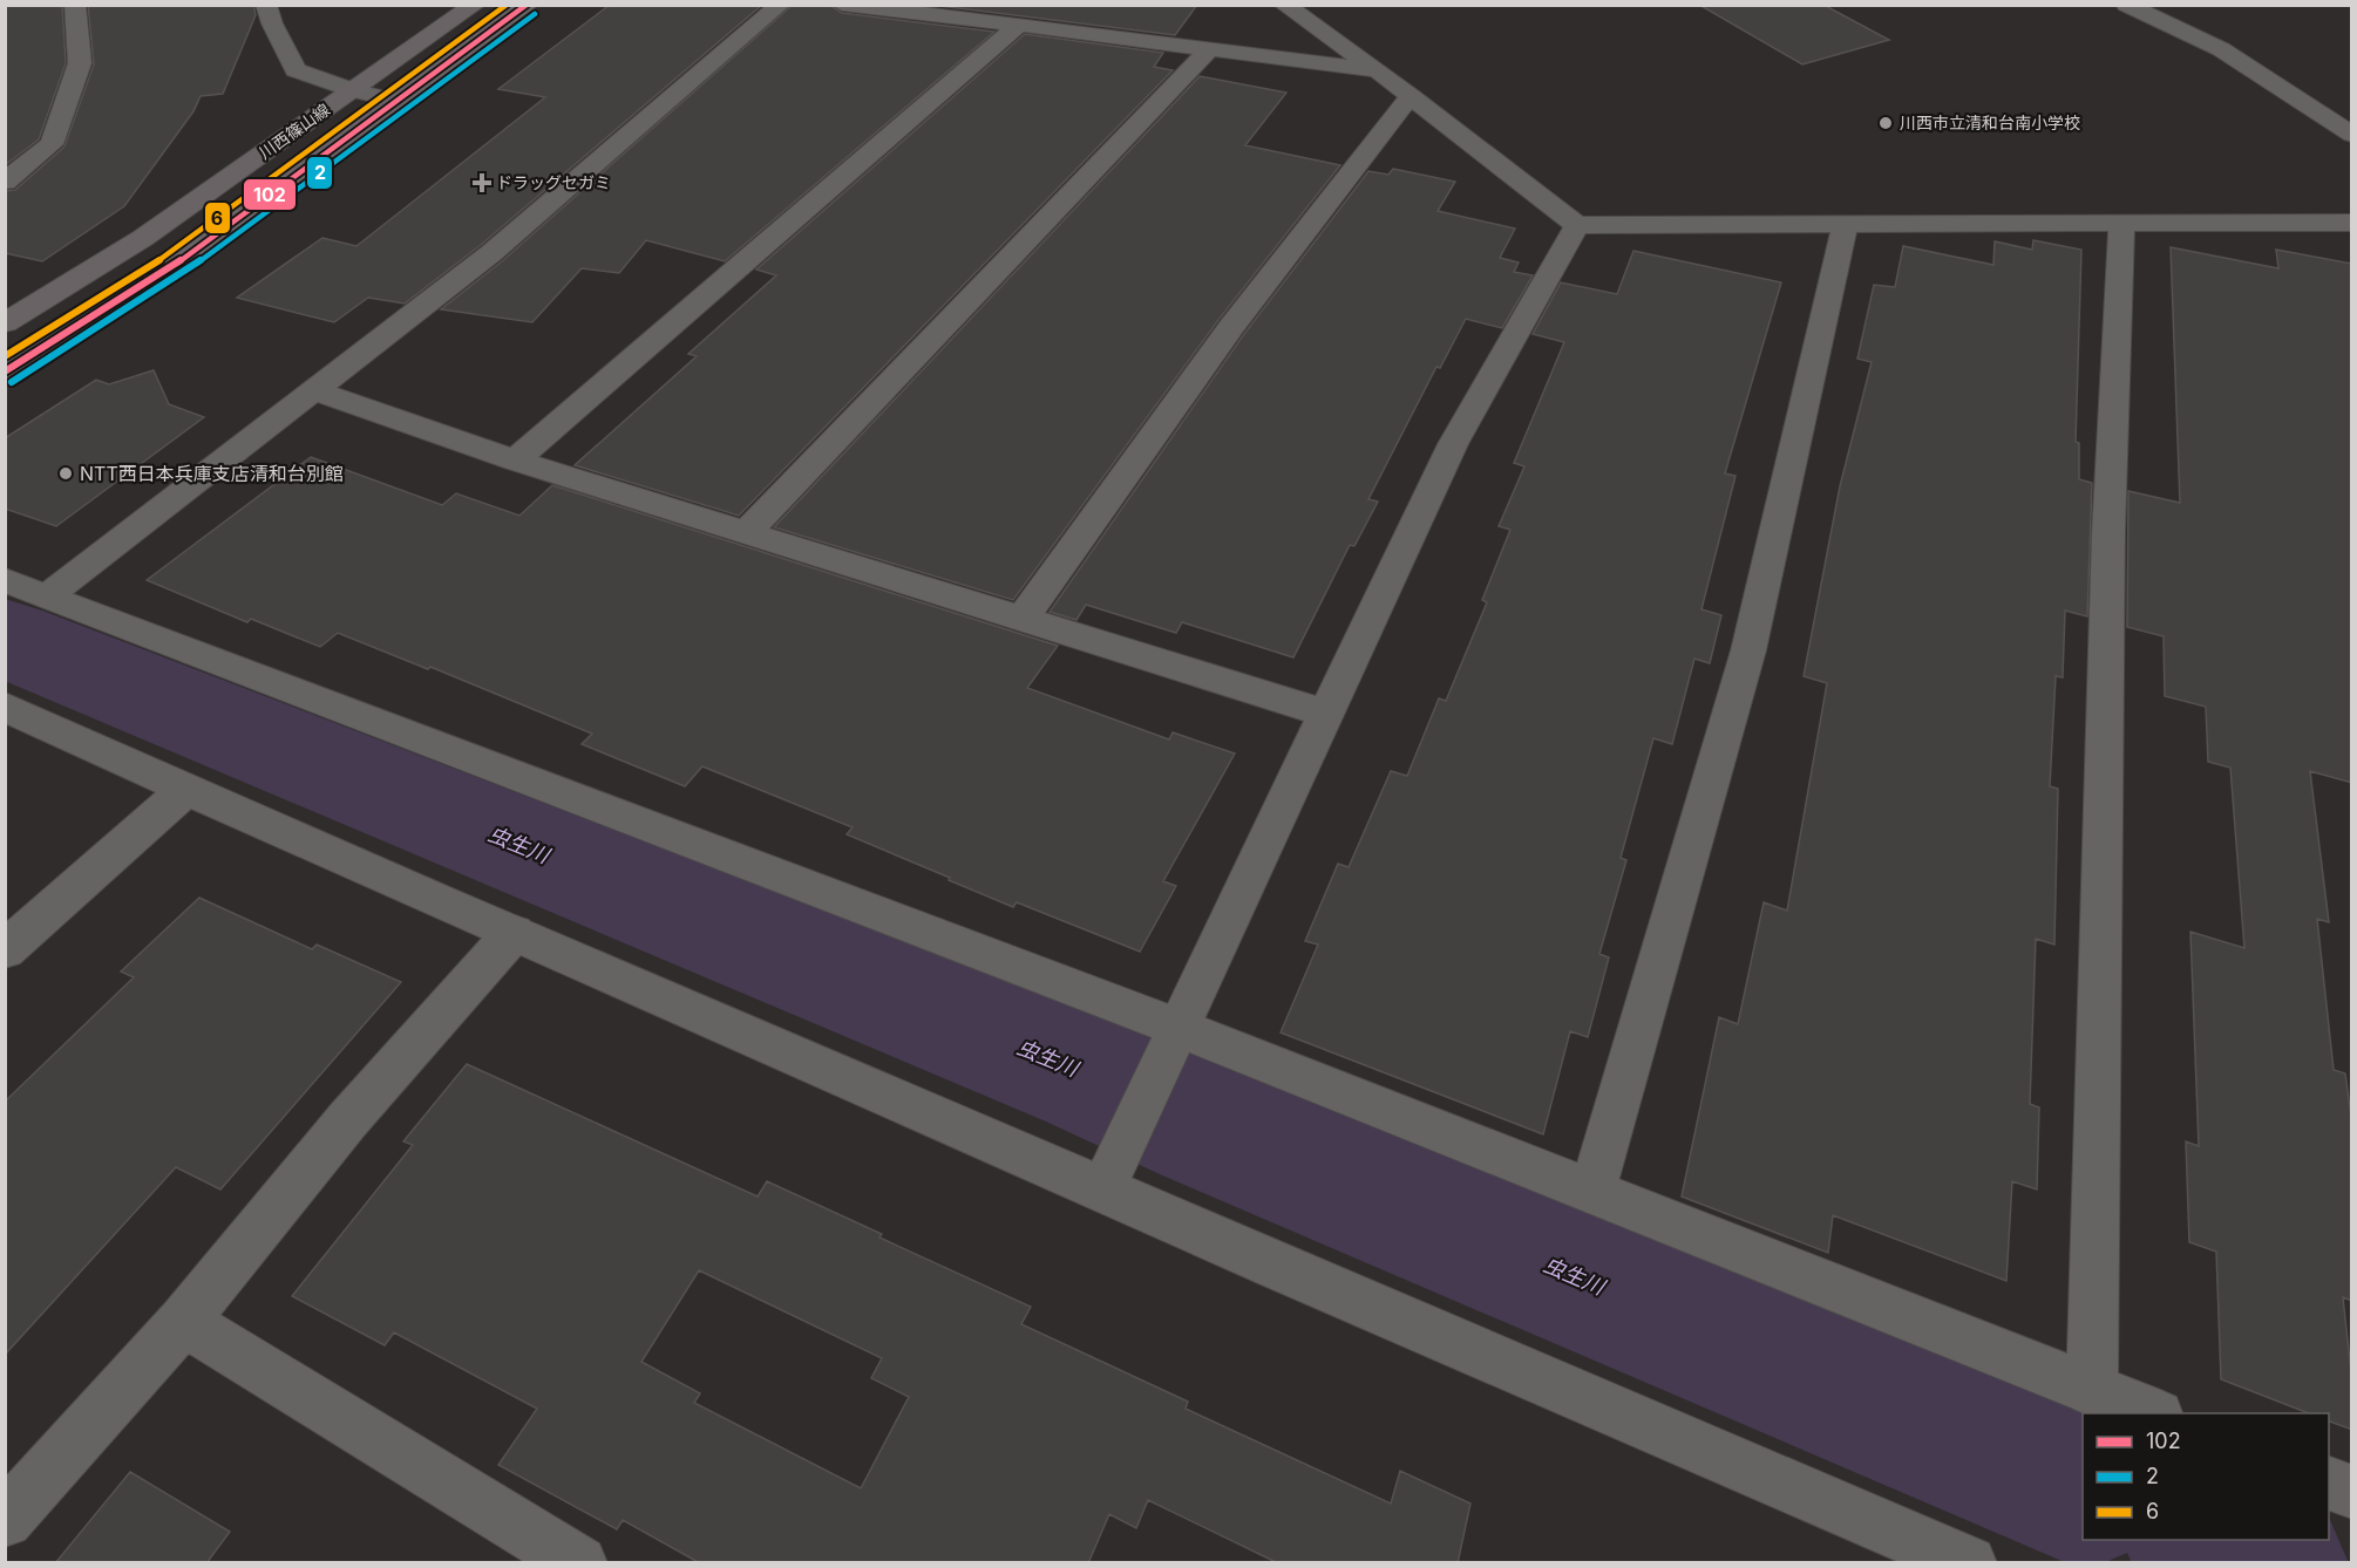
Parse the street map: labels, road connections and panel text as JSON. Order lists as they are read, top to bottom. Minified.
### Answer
{"streets":{"main road":["川西篠山線"]},"water":["虫生川"],"places":{"other":["川西市立清和台南小学校","NTT西日本兵庫支店清和台別館"],"health":["ドラッグセガミ"]},"lines":["transit line 102","transit line 6","transit line 2"],"legend":["102","2","6"]}
